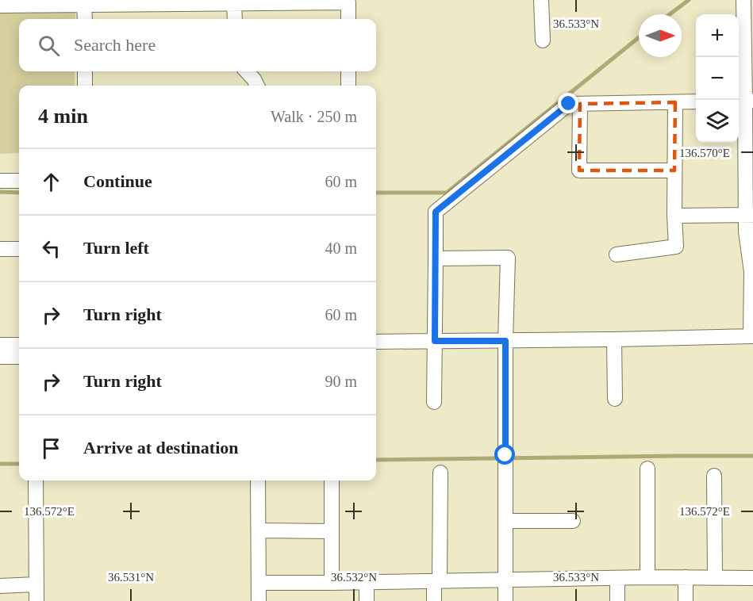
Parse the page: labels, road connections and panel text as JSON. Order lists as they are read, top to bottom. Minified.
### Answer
{"north":"right","page":{"map_buttons":["+","−"],"search":"Search here","heading":["4 min","Walk · 250 m"],"list":[["Continue","60 m"],["Turn left","40 m"],["Turn right","60 m"],["Turn right","90 m"],"Arrive at destination"]},"coordinates":["36.533°N","136.570°E","136.572°E","36.531°N","36.532°N"]}
